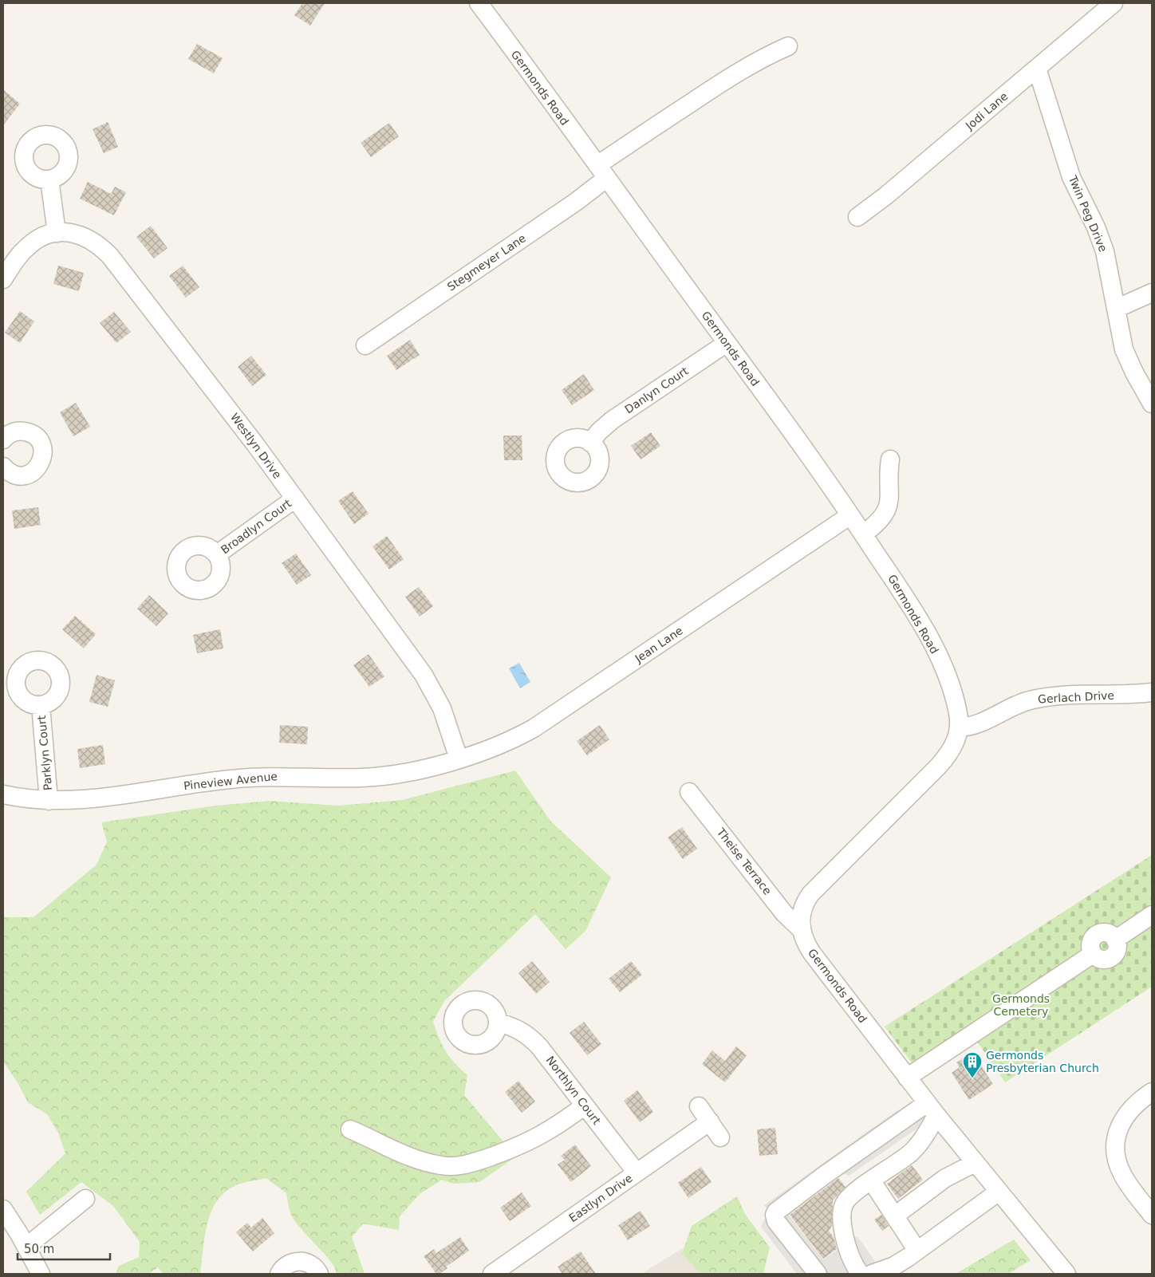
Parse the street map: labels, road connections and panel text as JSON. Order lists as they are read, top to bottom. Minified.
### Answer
{"streets":{"street":["Germonds Road","Jodi Lane","Twin Peg Drive","Stegmeyer Lane","Danlyn Court","Westlyn Drive","Broadlyn Court","Jean Lane","Gerlach Drive","Parklyn Court","Pineview Avenue","Theise Terrace","Northlyn Court","Eastlyn Drive"]},"crossings":[["Germonds Road","Stegmeyer Lane"],["Germonds Road","Danlyn Court"],["Germonds Road","Jean Lane"],["Germonds Road","Gerlach Drive"],["Germonds Road","Theise Terrace"],["Jodi Lane","Twin Peg Drive"],["Westlyn Drive","Broadlyn Court"],["Westlyn Drive","Jean Lane"],["Westlyn Drive","Pineview Avenue"],["Jean Lane","Pineview Avenue"],["Parklyn Court","Pineview Avenue"],["Northlyn Court","Eastlyn Drive"]],"parks":["Germonds Cemetery"],"places":{"building":["Germonds Presbyterian Church"]},"scale_bar":"50 m"}
